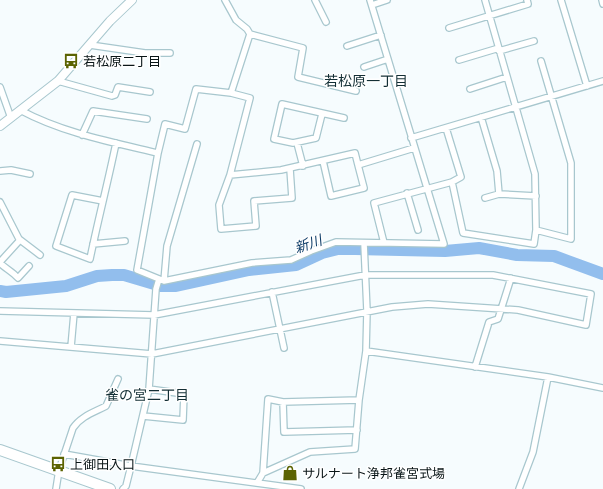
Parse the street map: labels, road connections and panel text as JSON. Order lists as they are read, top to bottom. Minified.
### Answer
{"districts":["若松原一丁目","雀の宮二丁目"],"water":["新川"],"places":{"bus stop":["若松原二丁目","上御田入口"],"shop":["サルナート浄邦雀宮式場"]}}
